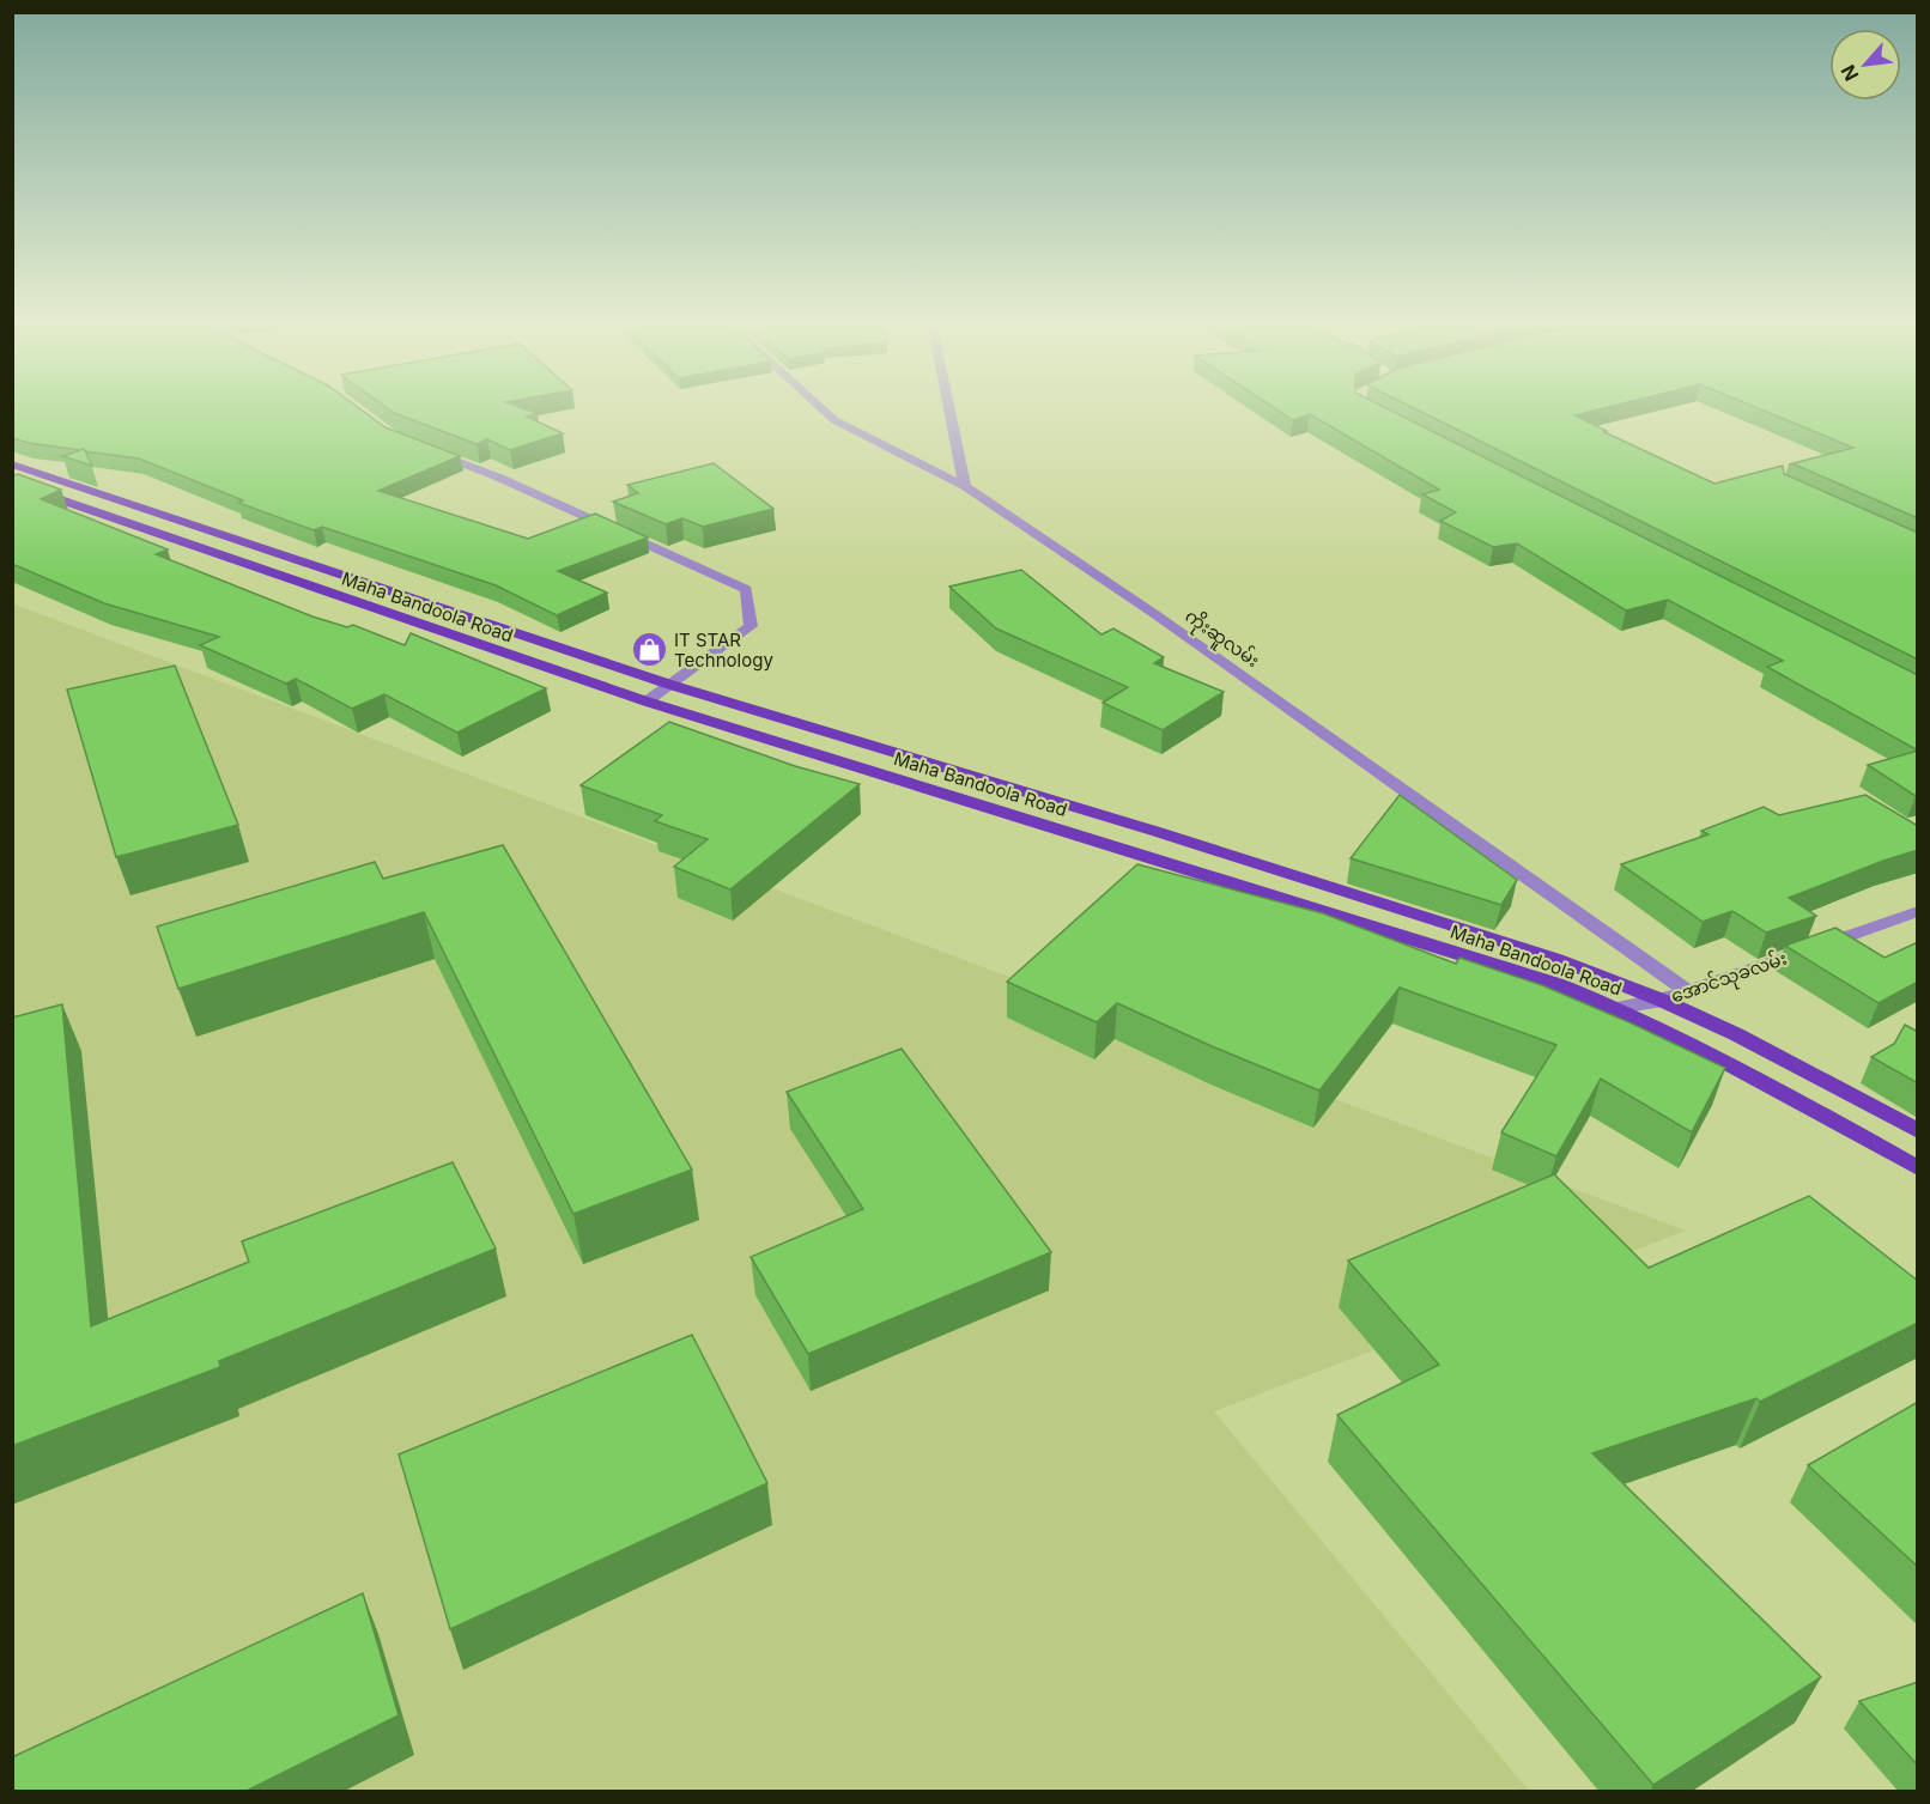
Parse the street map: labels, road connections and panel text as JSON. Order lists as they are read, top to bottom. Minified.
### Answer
{"streets":{"main road":["Maha Bandoola Road"],"street":["ကိုးဆူလမ်း","အောင်သုခလမ်း"]},"crossings":[["Maha Bandoola Road","အောင်သုခလမ်း"],["ကိုးဆူလမ်း","အောင်သုခလမ်း"]],"places":{"shop":["IT STAR Technology"]},"north":"bottom left"}
